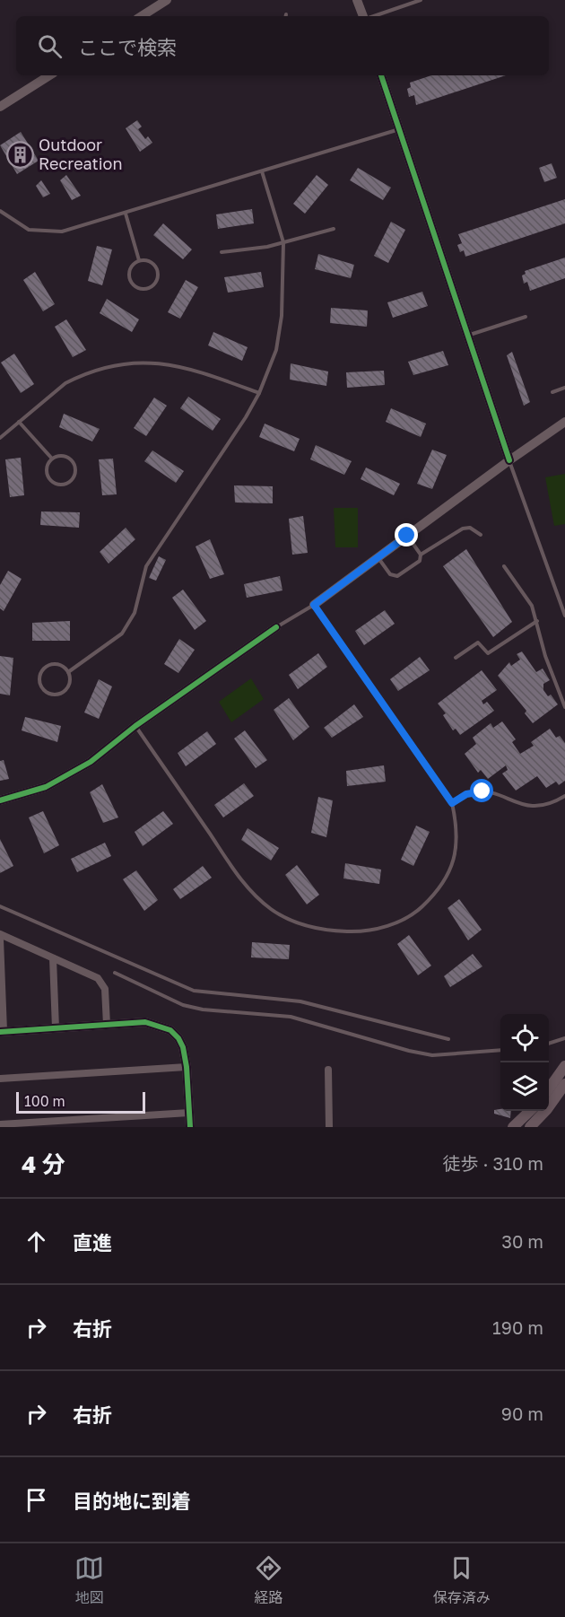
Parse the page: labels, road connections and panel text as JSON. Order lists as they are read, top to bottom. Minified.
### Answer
{"places":{"building":["Outdoor Recreation"]},"scale_bar":"100 m","page":{"search":"ここで検索","scale":"100 m","heading":["4 分","徒歩 · 310 m"],"list":[["直進","30 m"],["右折","190 m"],["右折","90 m"],"目的地に到着"],"nav":["地図","経路","保存済み"]}}
